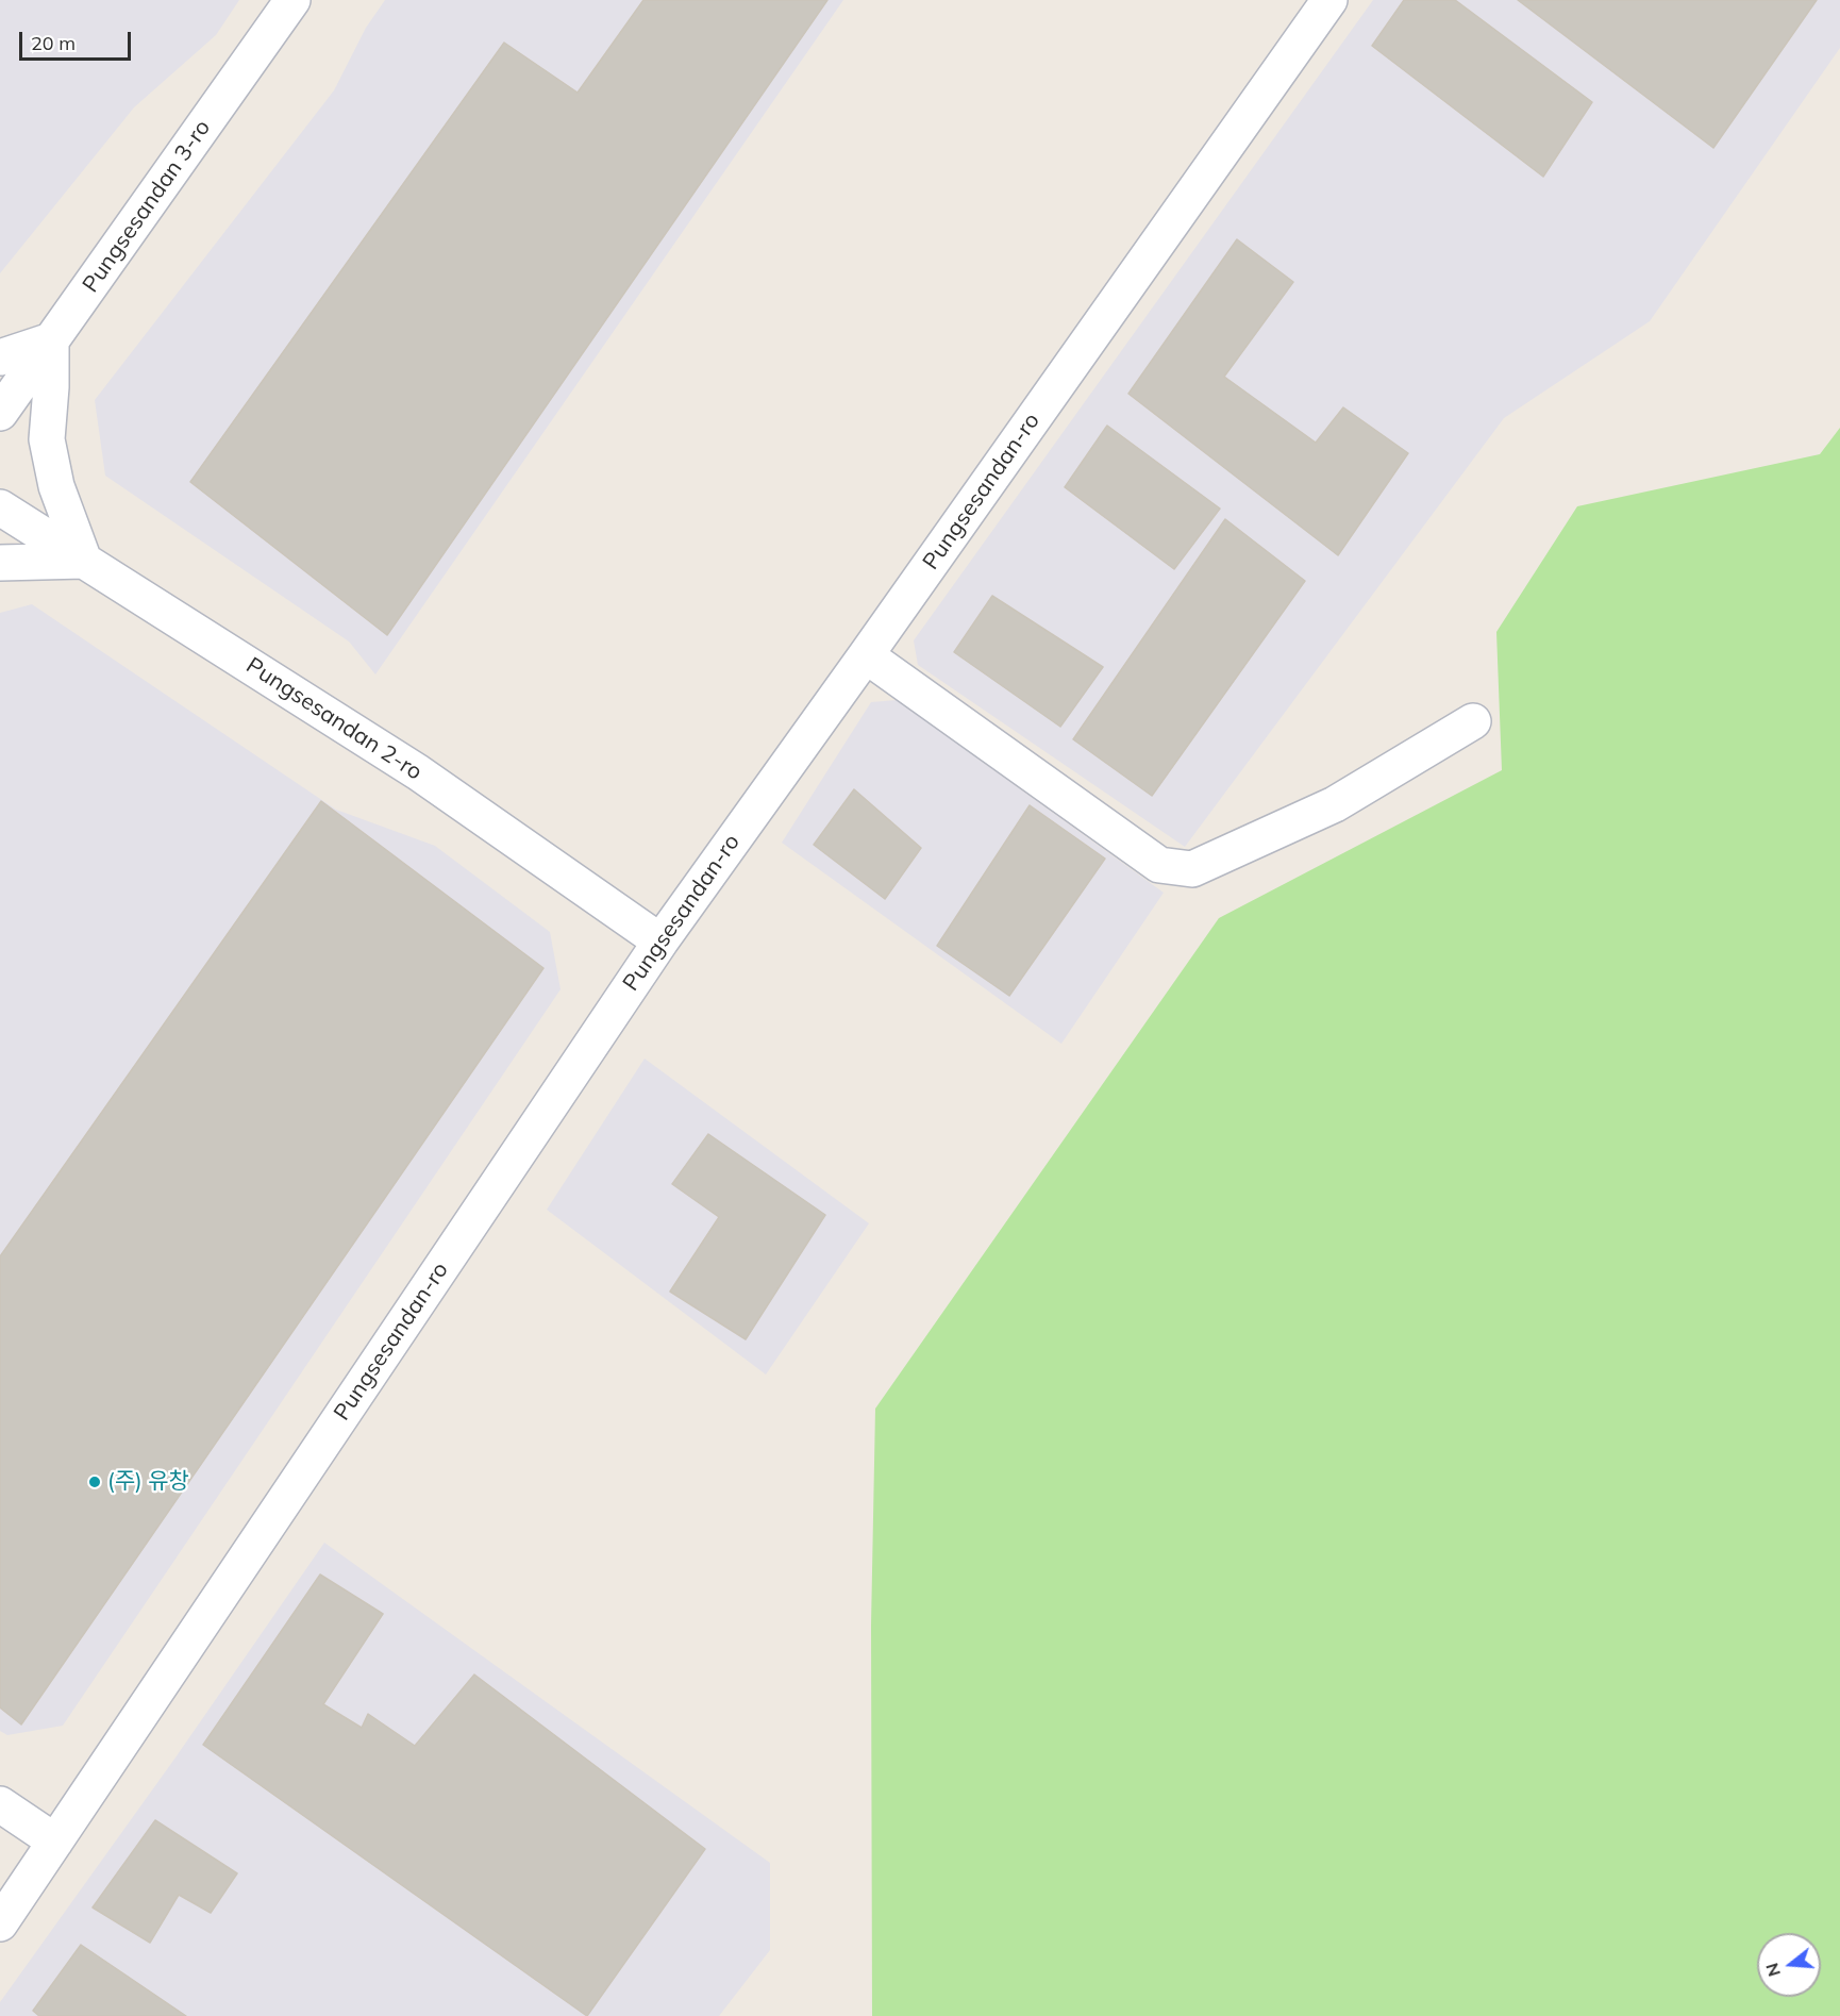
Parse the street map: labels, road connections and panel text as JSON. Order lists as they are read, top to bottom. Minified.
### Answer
{"streets":{"street":["Pungsesandan 3-ro","Pungsesandan-ro","Pungsesandan 2-ro"]},"crossings":[["Pungsesandan-ro","Pungsesandan 2-ro"]],"places":["(주) 유창"],"scale_bar":"20 m","north":"left"}
